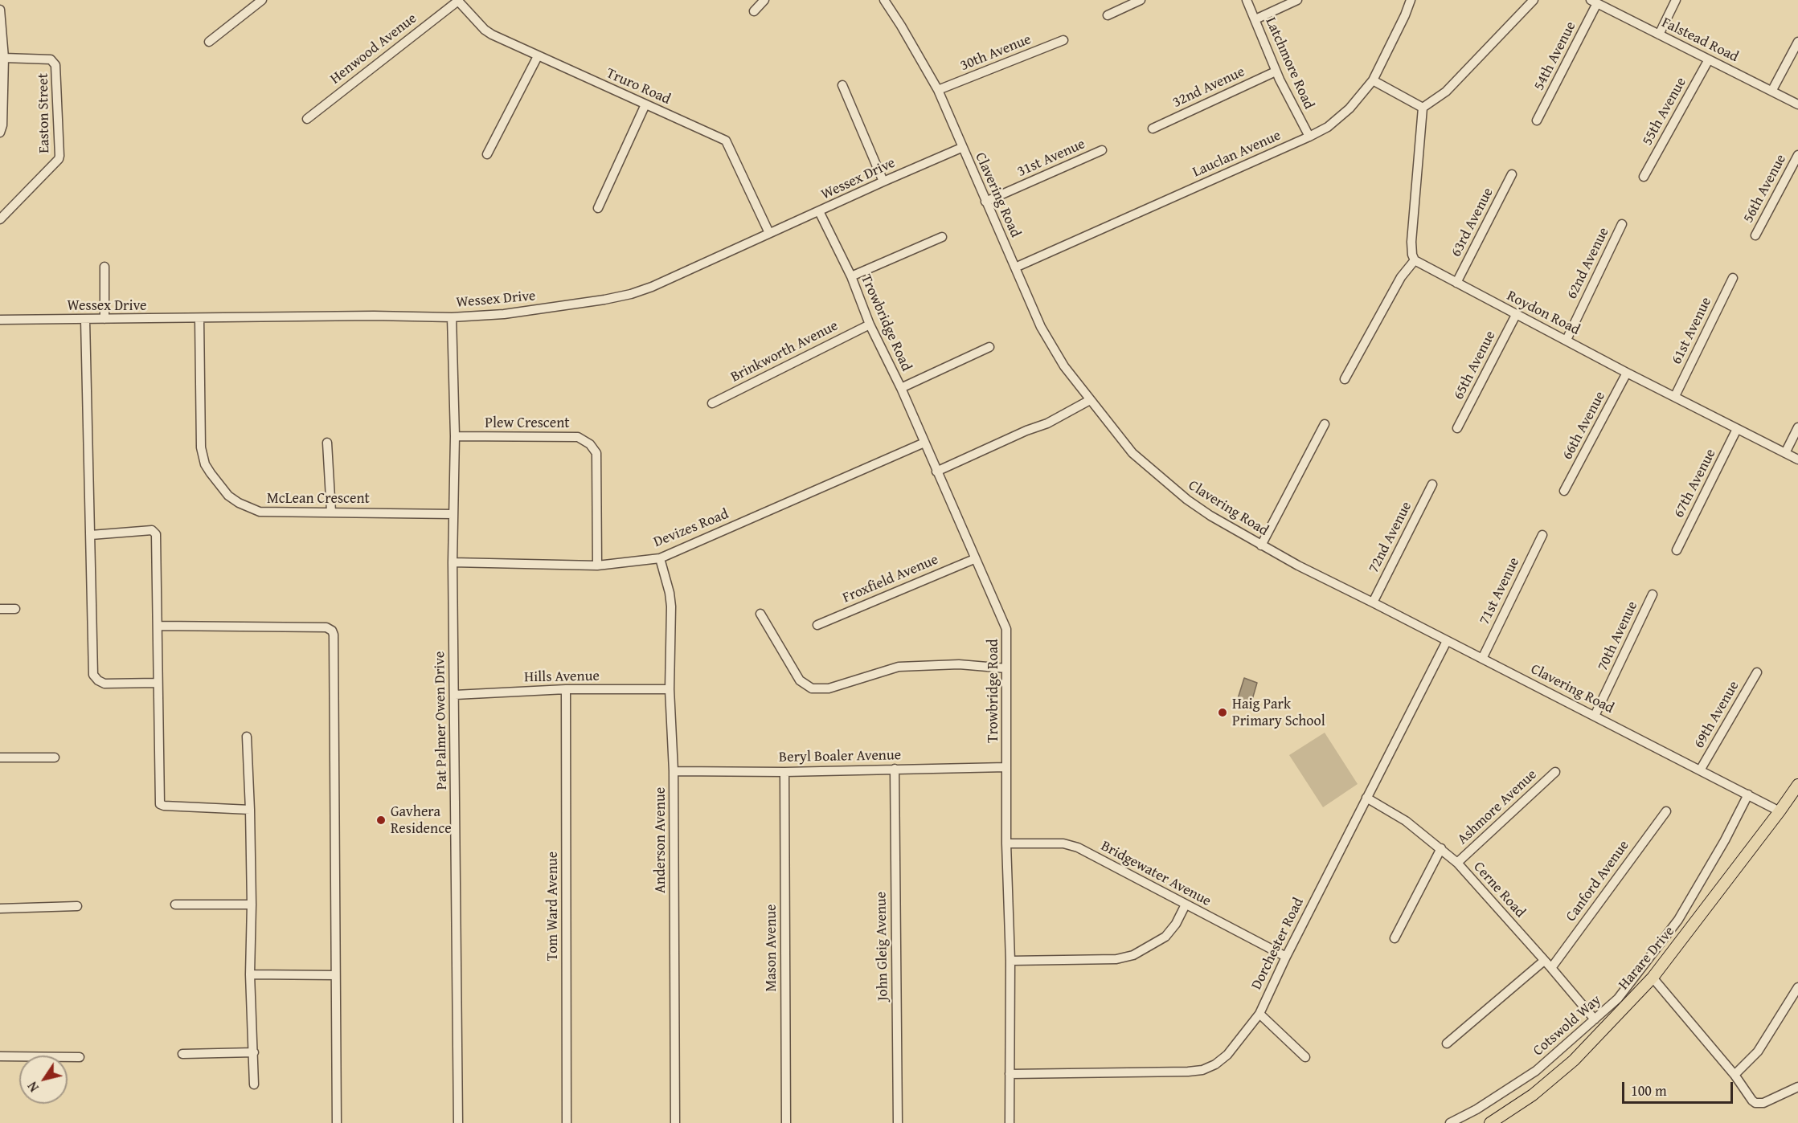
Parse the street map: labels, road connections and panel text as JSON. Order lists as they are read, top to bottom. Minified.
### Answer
{"streets":{"main road":["Harare Drive"],"street":["Falstead Road","Henwood Avenue","30th Avenue","54th Avenue","Latchmore Road","Truro Road","32nd Avenue","55th Avenue","Easton Street","Lauclan Avenue","31st Avenue","Wessex Drive","56th Avenue","Clavering Road","63rd Avenue","62nd Avenue","Roydon Road","Trowbridge Road","61st Avenue","Brinkworth Avenue","65th Avenue","Plew Crescent","66th Avenue","67th Avenue","McLean Crescent","Devizes Road","72nd Avenue","Froxfield Avenue","71st Avenue","70th Avenue","Hills Avenue","69th Avenue","Pat Palmer Owen Drive","Beryl Boaler Avenue","Ashmore Avenue","Anderson Avenue","Bridgewater Avenue","Canford Avenue","Cerne Road","Tom Ward Avenue","Dorchester Road","John Gleig Avenue","Mason Avenue","Cotswold Way"]},"crossings":[["Falstead Road","54th Avenue"],["Falstead Road","55th Avenue"],["Henwood Avenue","Truro Road"],["30th Avenue","Clavering Road"],["Latchmore Road","32nd Avenue"],["Latchmore Road","Lauclan Avenue"],["Truro Road","Wessex Drive"],["Lauclan Avenue","Clavering Road"],["31st Avenue","Clavering Road"],["Wessex Drive","Clavering Road"],["Wessex Drive","Trowbridge Road"],["Wessex Drive","McLean Crescent"],["Wessex Drive","Pat Palmer Owen Drive"],["Clavering Road","72nd Avenue"],["Clavering Road","71st Avenue"],["Clavering Road","70th Avenue"],["Clavering Road","69th Avenue"],["Clavering Road","Dorchester Road"],["Clavering Road","Harare Drive"],["Clavering Road","Cotswold Way"],["63rd Avenue","Roydon Road"],["62nd Avenue","Roydon Road"],["Roydon Road","61st Avenue"],["Roydon Road","65th Avenue"],["Roydon Road","66th Avenue"],["Roydon Road","67th Avenue"],["Trowbridge Road","Brinkworth Avenue"],["Trowbridge Road","Devizes Road"],["Trowbridge Road","Froxfield Avenue"],["Trowbridge Road","Beryl Boaler Avenue"],["Trowbridge Road","Bridgewater Avenue"],["Trowbridge Road","Dorchester Road"],["Plew Crescent","Devizes Road"],["Plew Crescent","Pat Palmer Owen Drive"],["McLean Crescent","Pat Palmer Owen Drive"],["Devizes Road","Pat Palmer Owen Drive"],["Devizes Road","Anderson Avenue"],["Hills Avenue","Pat Palmer Owen Drive"],["Hills Avenue","Anderson Avenue"],["Hills Avenue","Tom Ward Avenue"],["Beryl Boaler Avenue","Anderson Avenue"],["Beryl Boaler Avenue","John Gleig Avenue"],["Beryl Boaler Avenue","Mason Avenue"],["Ashmore Avenue","Cerne Road"],["Bridgewater Avenue","Dorchester Road"],["Canford Avenue","Cerne Road"],["Cerne Road","Dorchester Road"],["Cerne Road","Cotswold Way"]],"places":["Haig Park Primary School","Gavhera Residence"],"scale_bar":"100 m","north":"bottom left"}
